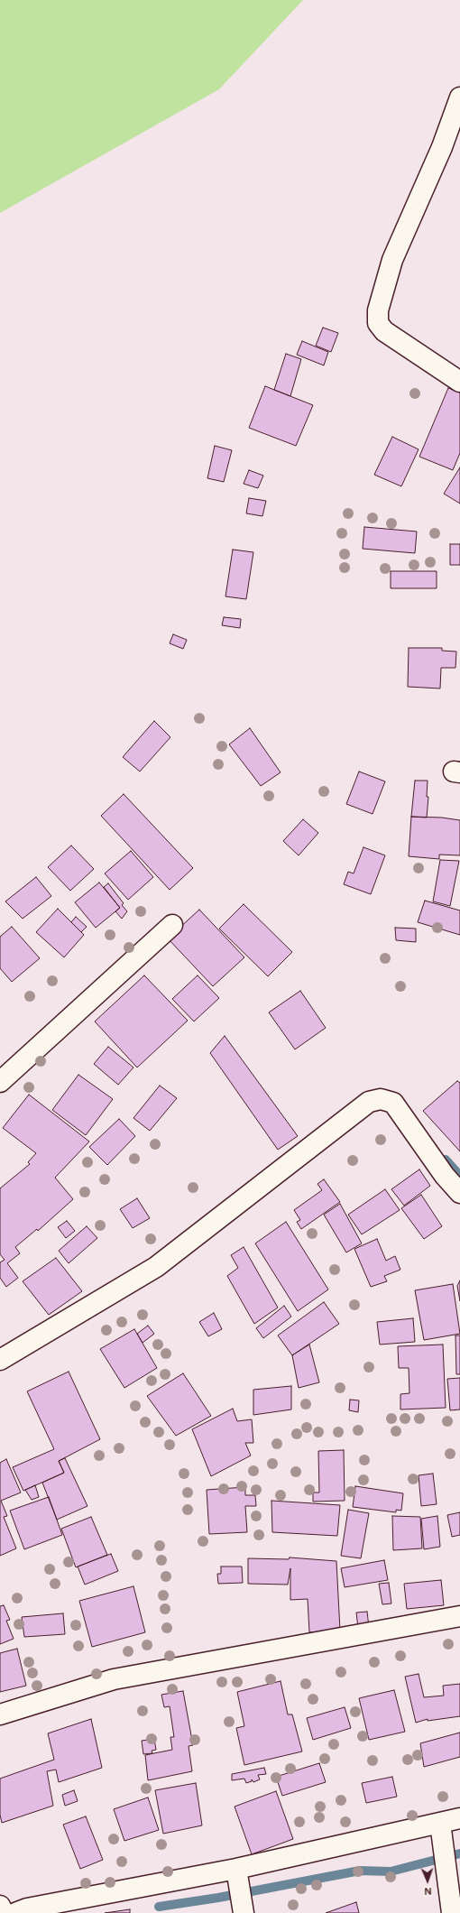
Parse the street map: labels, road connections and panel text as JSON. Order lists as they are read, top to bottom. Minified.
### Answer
{"north":"bottom"}
